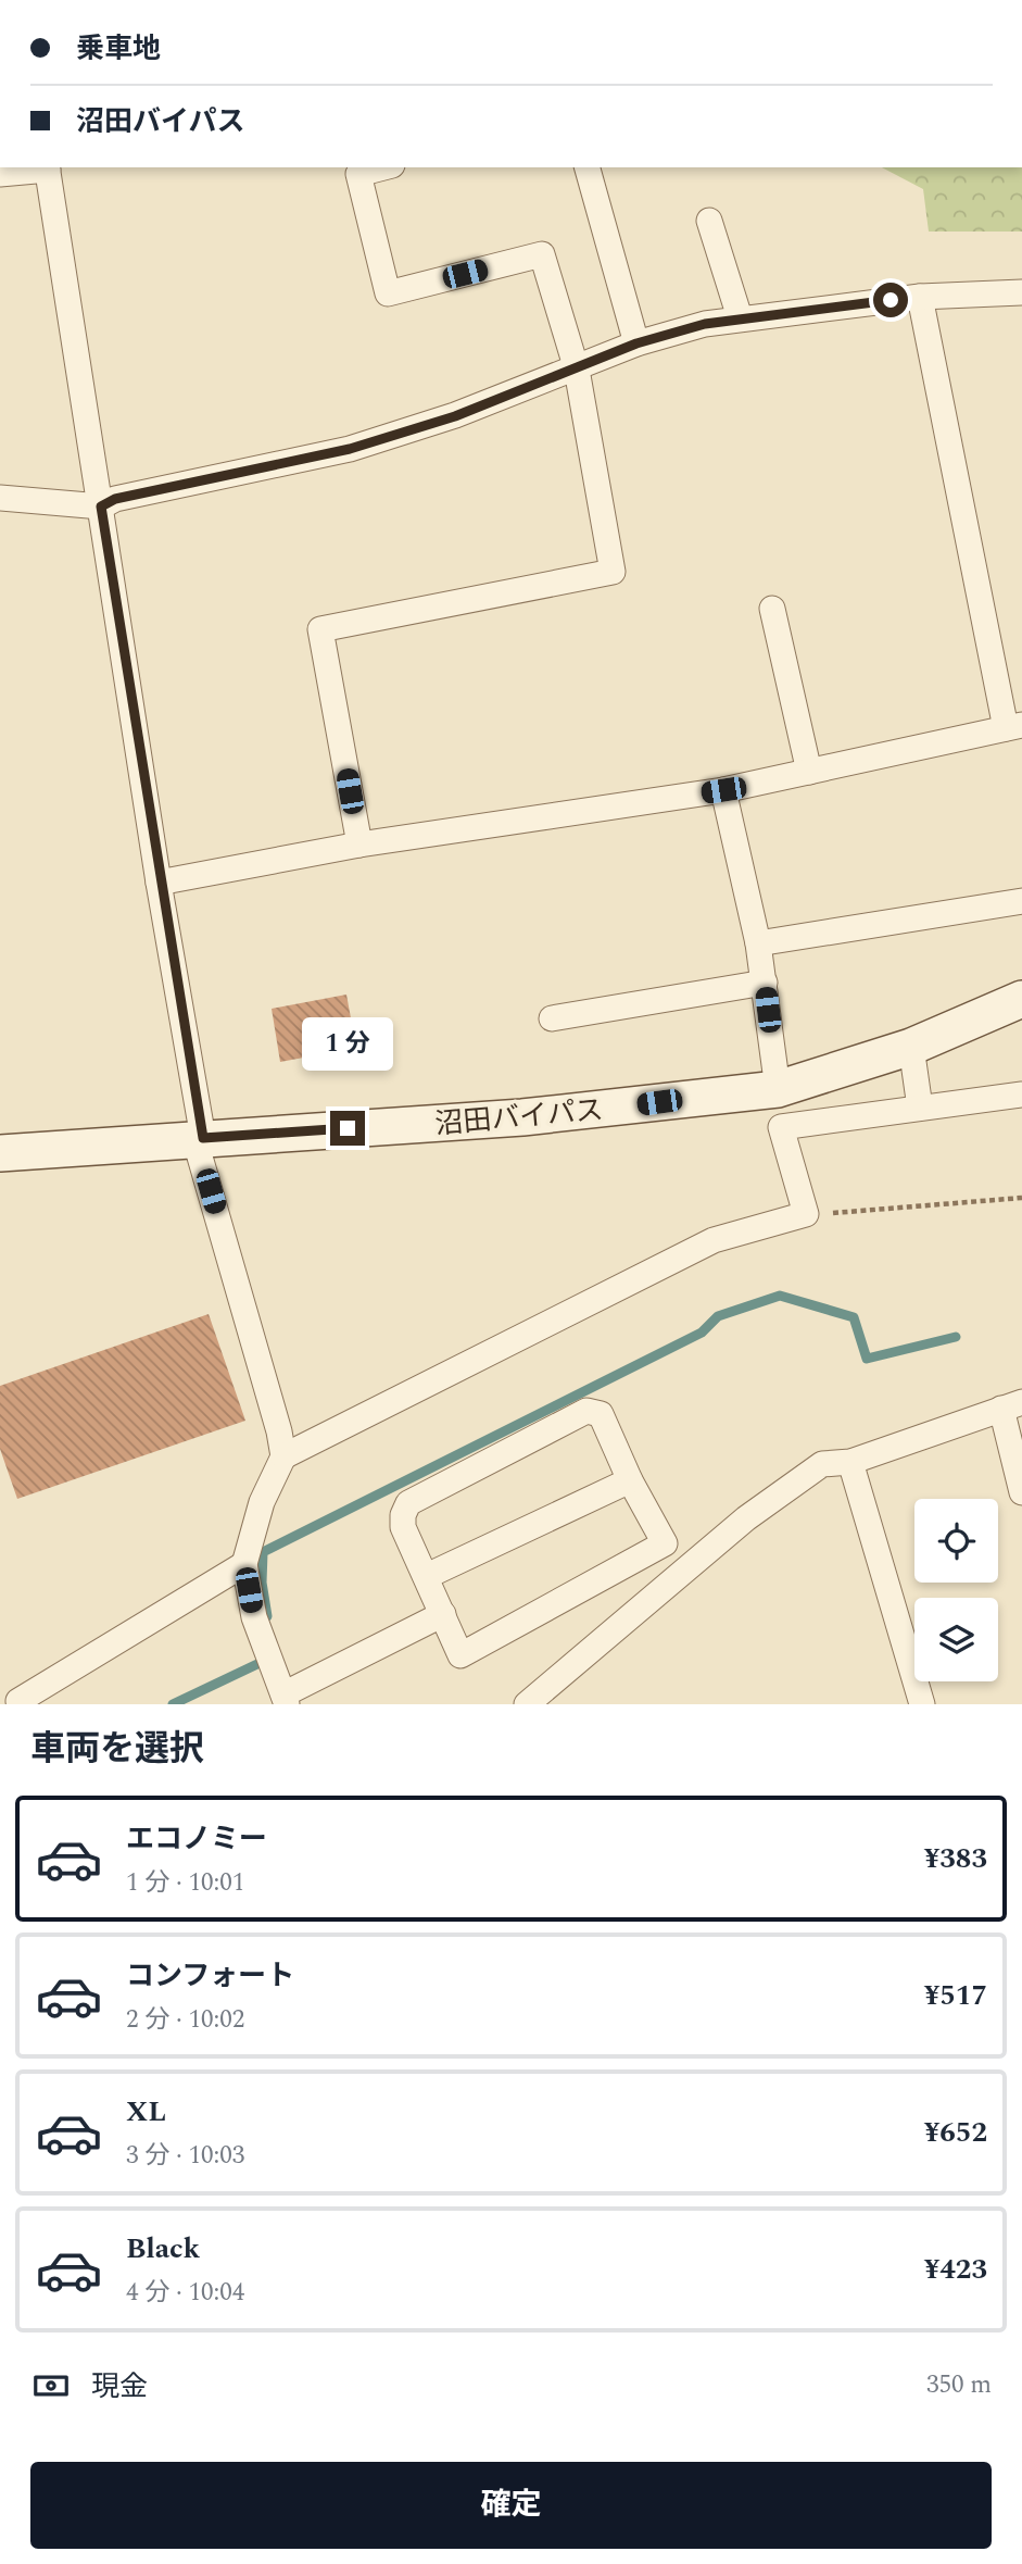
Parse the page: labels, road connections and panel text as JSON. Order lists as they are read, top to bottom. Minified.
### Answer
{"streets":{"street":["沼田バイパス"]},"page":{"banner":["乗車地","沼田バイパス"],"bubble":"1 分","heading":"車両を選択","list":[{"name":"エコノミー","note":"1 分 · 10:01","value":"¥383"},{"name":"コンフォート","note":"2 分 · 10:02","value":"¥517"},{"name":"XL","note":"3 分 · 10:03","value":"¥652"},{"name":"Black","note":"4 分 · 10:04","value":"¥423"}],"pay":["現金","350 m"],"buttons":"確定"}}
